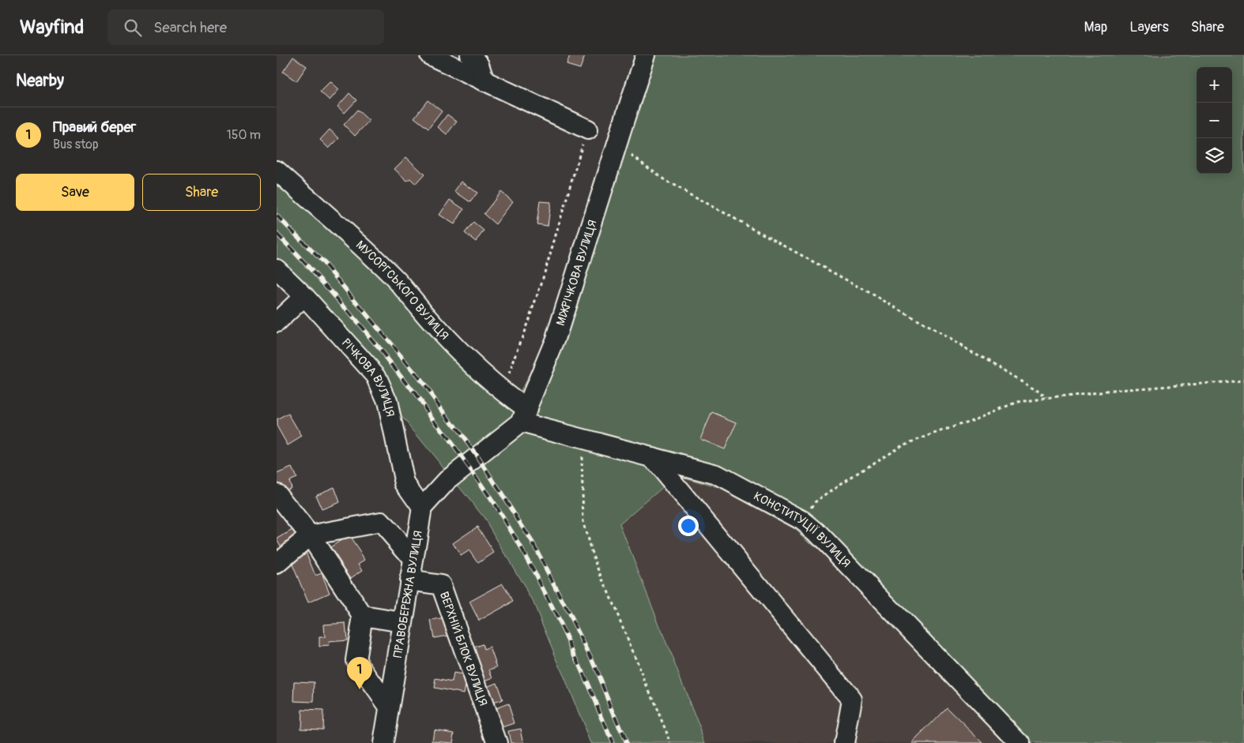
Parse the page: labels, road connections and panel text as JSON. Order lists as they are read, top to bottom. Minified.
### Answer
{"streets":{"street":["МІЖРІЧКОВА ВУЛИЦЯ","МУСОРГСЬКОГО ВУЛИЦЯ","РІЧКОВА ВУЛИЦЯ","КОНСТИТУЦІЇ ВУЛИЦЯ","ПРАВОБЕРЕЖНА ВУЛИЦЯ","ВЕРХНІЙ БЛОК ВУЛИЦЯ"]},"crossings":[["МІЖРІЧКОВА ВУЛИЦЯ","МУСОРГСЬКОГО ВУЛИЦЯ"],["МІЖРІЧКОВА ВУЛИЦЯ","РІЧКОВА ВУЛИЦЯ"],["МІЖРІЧКОВА ВУЛИЦЯ","КОНСТИТУЦІЇ ВУЛИЦЯ"],["МІЖРІЧКОВА ВУЛИЦЯ","ПРАВОБЕРЕЖНА ВУЛИЦЯ"],["МУСОРГСЬКОГО ВУЛИЦЯ","КОНСТИТУЦІЇ ВУЛИЦЯ"],["РІЧКОВА ВУЛИЦЯ","ПРАВОБЕРЕЖНА ВУЛИЦЯ"],["ПРАВОБЕРЕЖНА ВУЛИЦЯ","ВЕРХНІЙ БЛОК ВУЛИЦЯ"]],"page":{"header":"Wayfind","search":"Search here","nav":["Map","Layers","Share"],"heading":"Nearby","map_buttons":["+","−"],"list":[{"mark":"1","name":"Правий берег","note":"Bus stop","value":"150 m"}],"buttons":["Save","Share"],"pins":"1"}}
